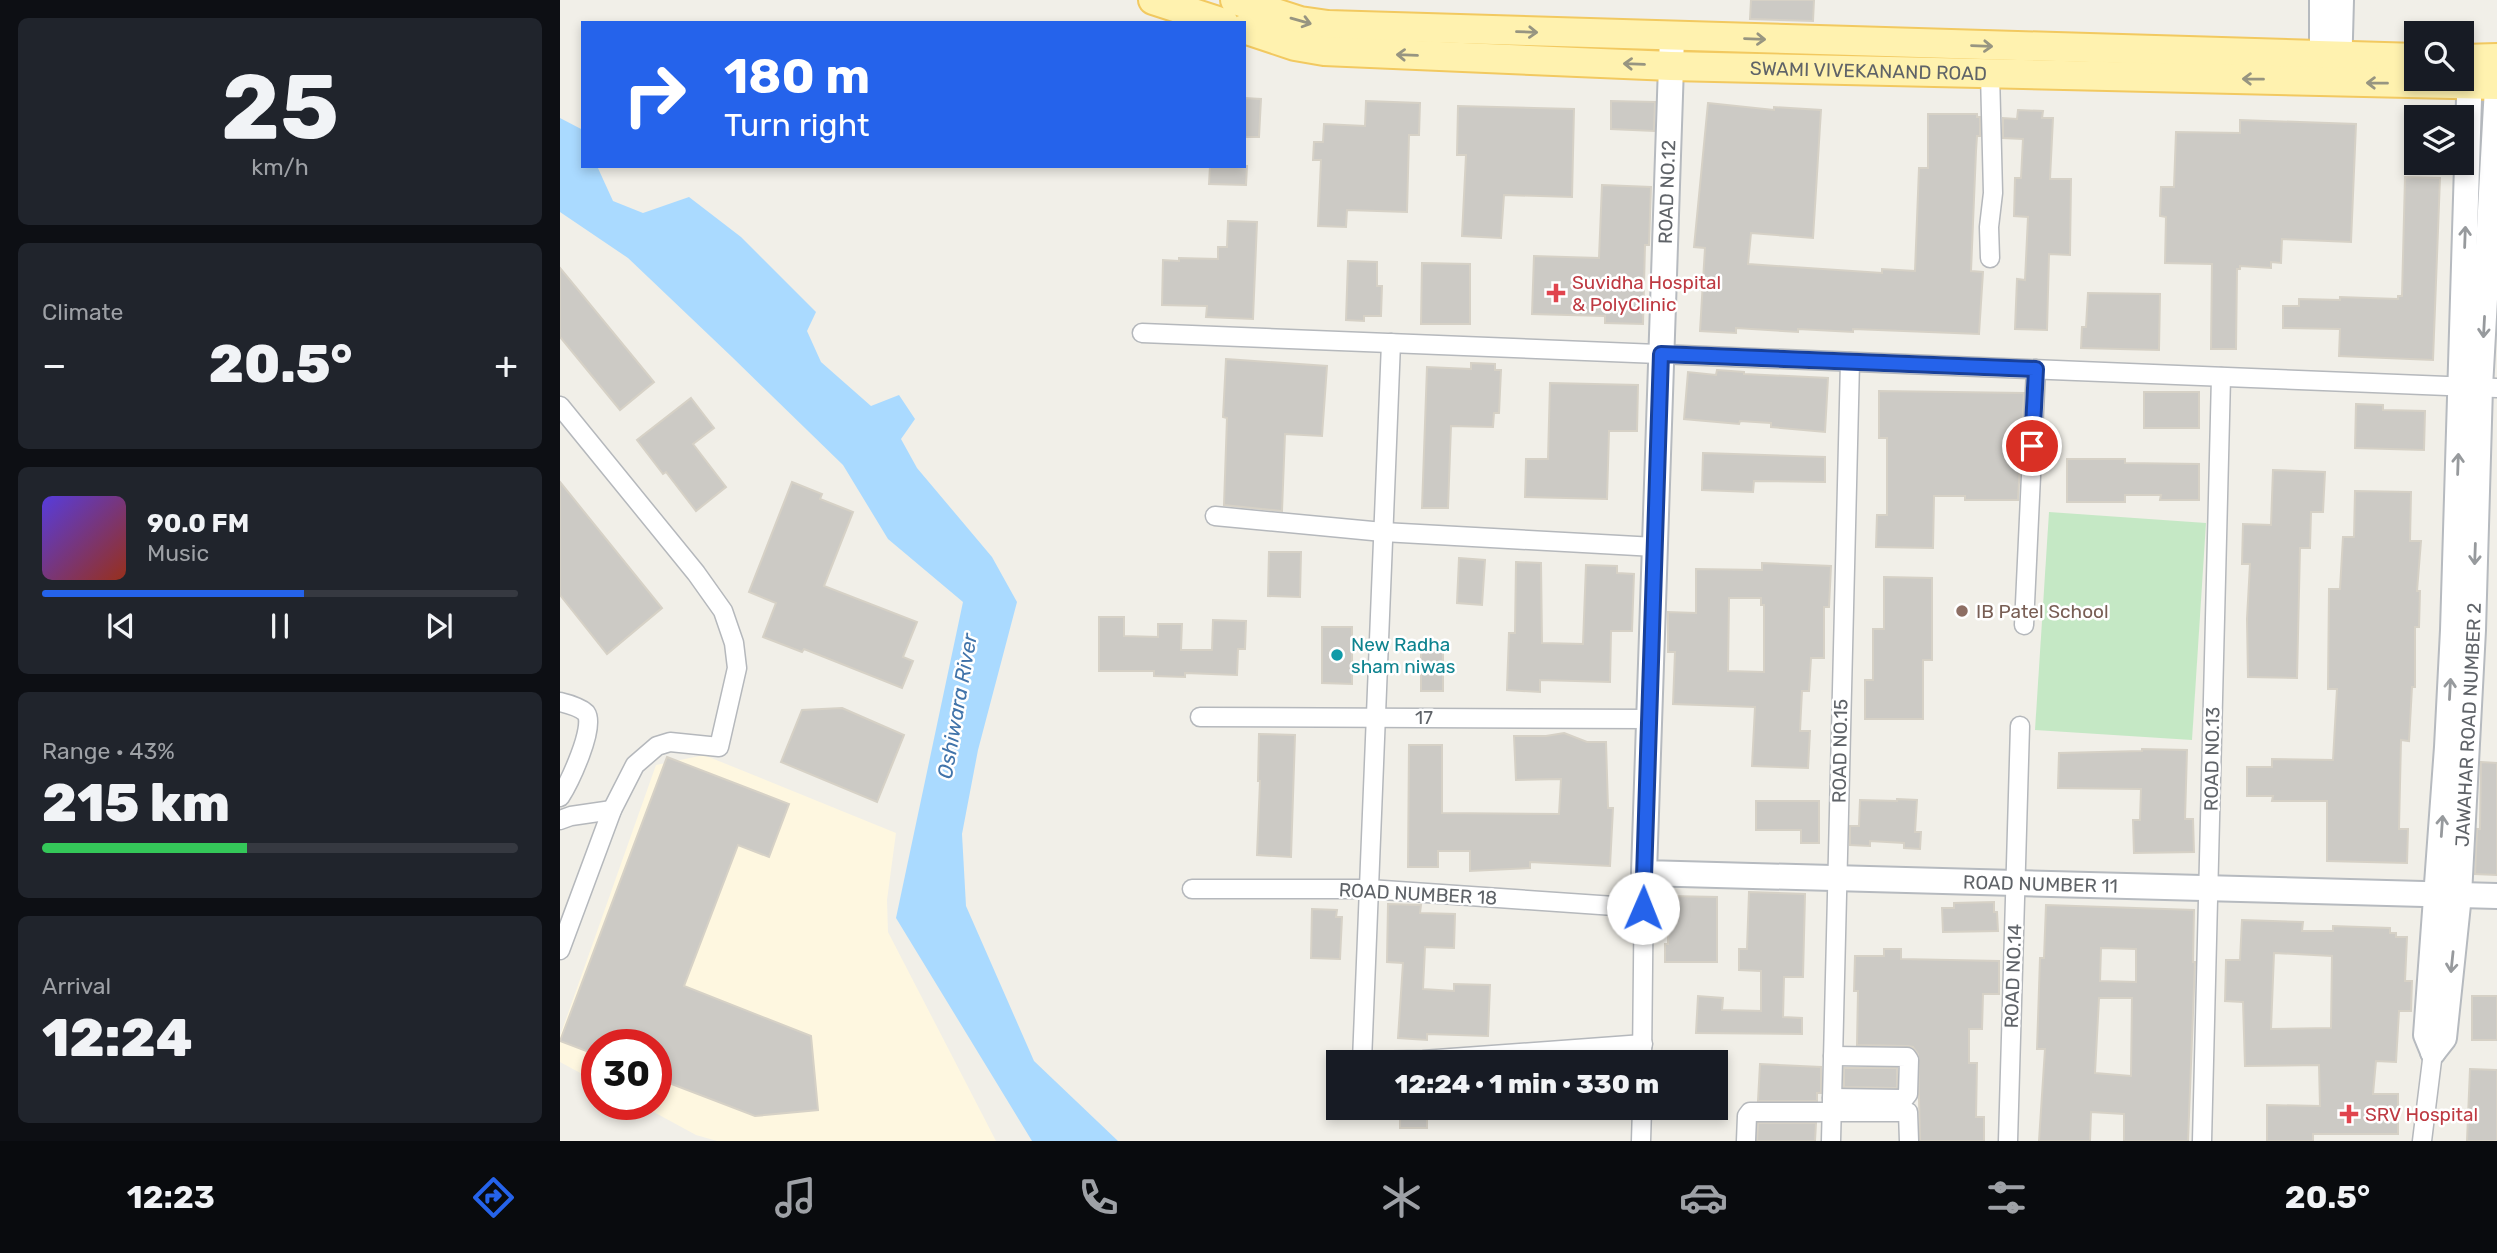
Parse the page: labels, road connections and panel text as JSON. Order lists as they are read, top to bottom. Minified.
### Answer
{"streets":{"main road":["SWAMI VIVEKANAND ROAD"],"street":["ROAD NO.12","17","JAWAHAR ROAD NUMBER 2","ROAD NO.15","ROAD NO.13","ROAD NUMBER 11","ROAD NUMBER 18","ROAD NO.14"]},"crossings":[["SWAMI VIVEKANAND ROAD","ROAD NO.12"],["SWAMI VIVEKANAND ROAD","JAWAHAR ROAD NUMBER 2"],["ROAD NO.12","17"],["ROAD NO.12","ROAD NUMBER 11"],["ROAD NO.12","ROAD NUMBER 18"],["JAWAHAR ROAD NUMBER 2","ROAD NUMBER 11"],["ROAD NO.15","ROAD NUMBER 11"],["ROAD NO.13","ROAD NUMBER 11"],["ROAD NUMBER 11","ROAD NO.14"]],"water":["Oshiwara River"],"places":{"health":["Suvidha Hospital & PolyClinic","SRV Hospital"],"other":["IB Patel School","New Radha sham niwas"]},"page":{"tile":[["25","km/h"],"Climate",["Range · 43%","215 km"],["Arrival","12:24"]],"turn":["180 m","Turn right"],"heat":["−","20.5°","+"],"song":["90.0 FM","Music"],"limit":"30","trip":"12:24 · 1 min · 330 m","tabs":["12:23","20.5°"]}}
